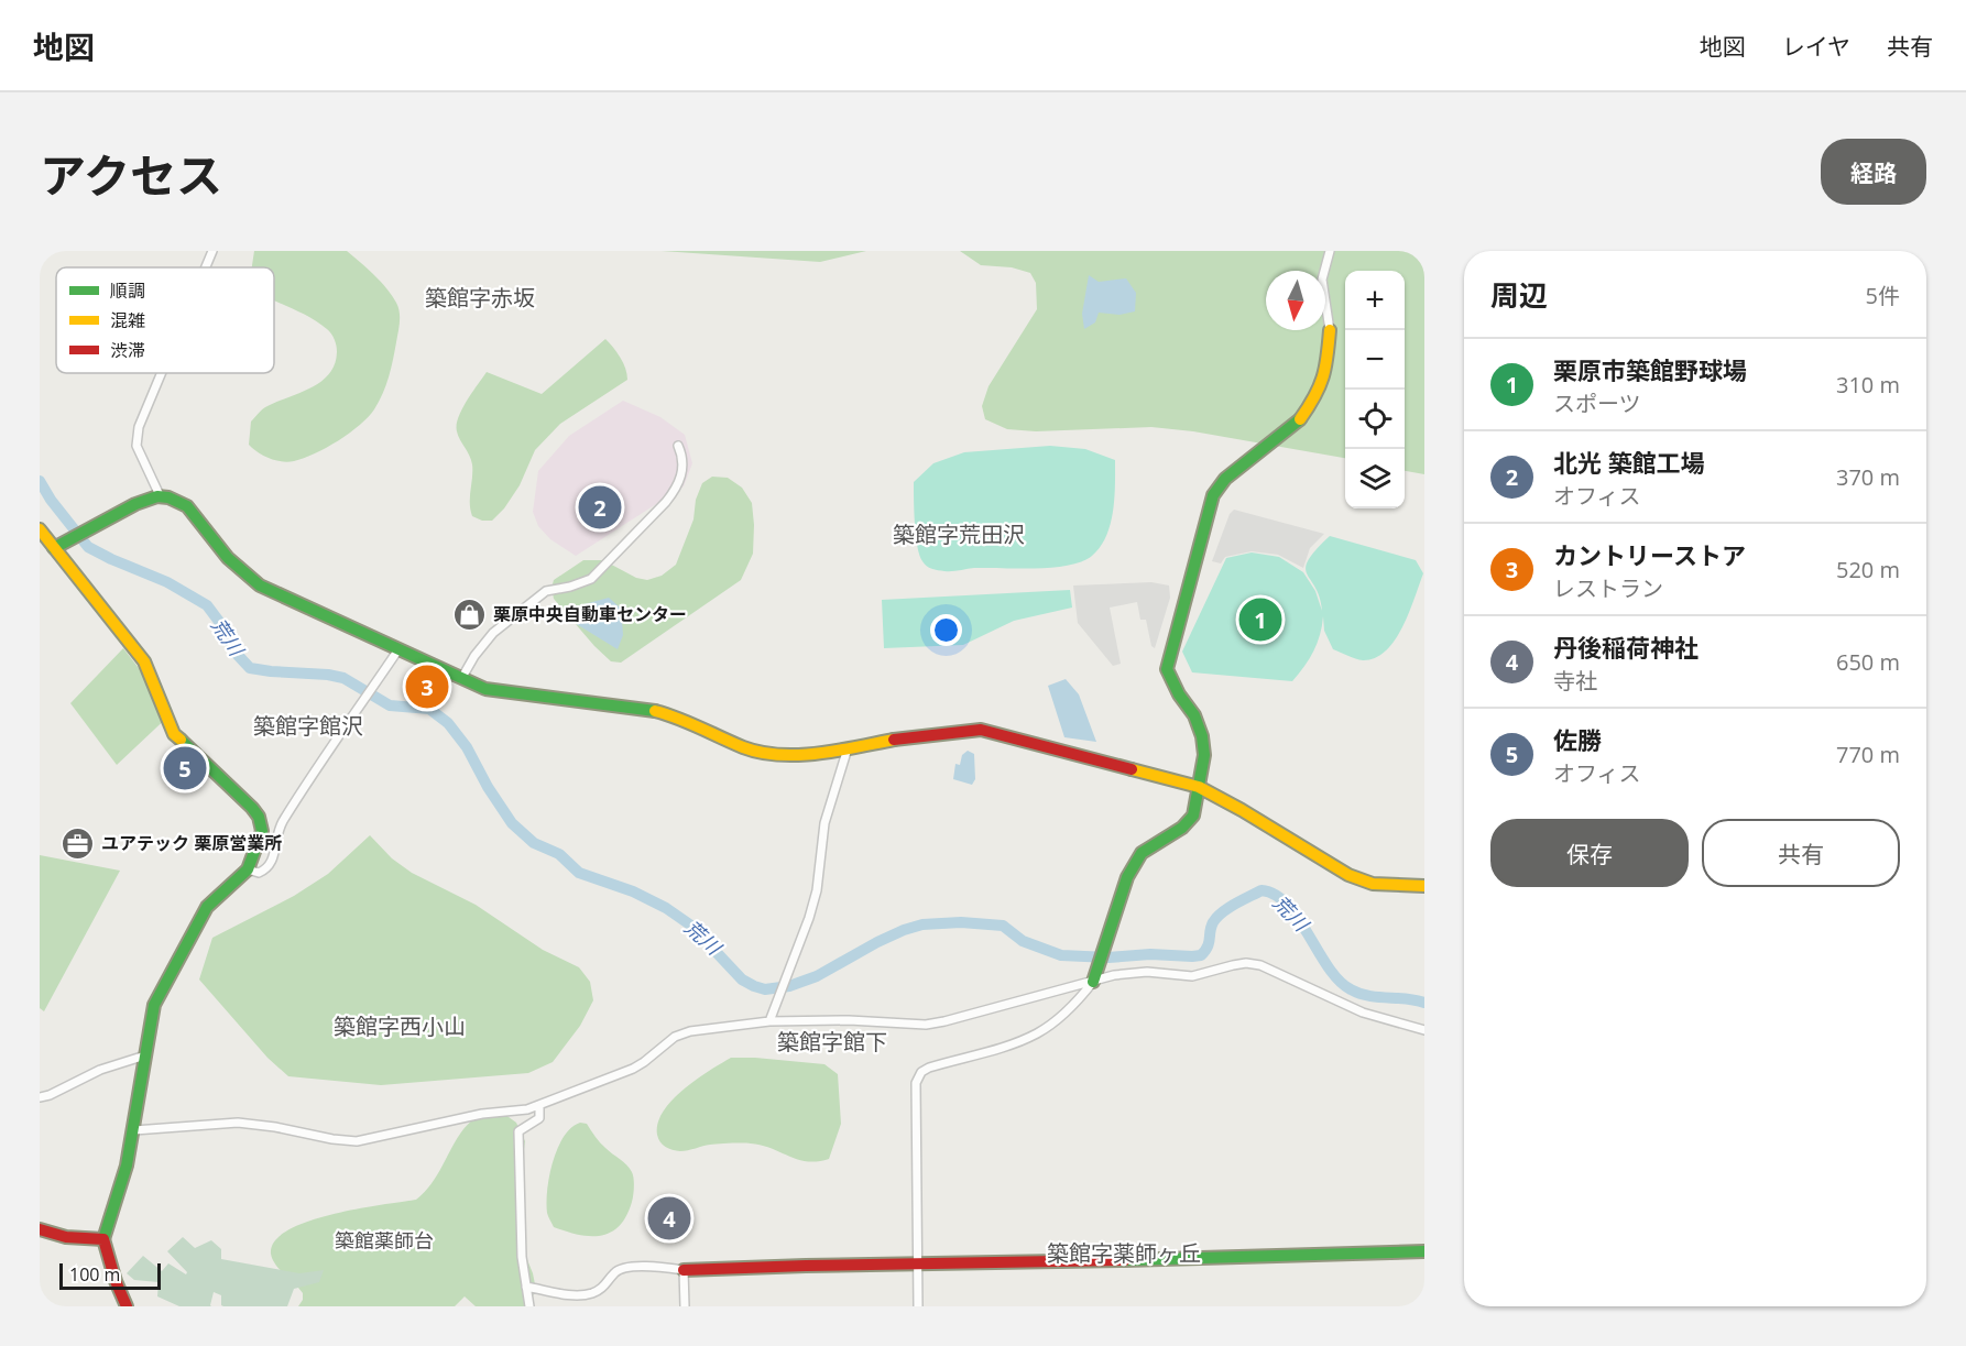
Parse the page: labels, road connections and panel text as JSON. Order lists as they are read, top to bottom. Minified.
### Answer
{"districts":["築館字赤坂","築館字荒田沢","築館字館沢","築館字西小山","築館字館下","築館薬師台","築館字薬師ヶ丘"],"water":["荒川"],"places":{"shop":["栗原中央自動車センター"],"office":["ユアテック 栗原営業所"]},"legend":["順調","混雑","渋滞"],"scale_bar":"100 m","north":"bottom","page":{"header":"地図","nav":["地図","レイヤ","共有"],"title":"アクセス","buttons":["経路",["保存","共有"]],"heading":["周辺","5件"],"map_buttons":["+","−"],"list":[{"mark":"1","name":"栗原市築館野球場","note":"スポーツ","value":"310 m"},{"mark":"2","name":"北光 築館工場","note":"オフィス","value":"370 m"},{"mark":"3","name":"カントリーストア","note":"レストラン","value":"520 m"},{"mark":"4","name":"丹後稲荷神社","note":"寺社","value":"650 m"},{"mark":"5","name":"佐勝","note":"オフィス","value":"770 m"}],"pins":["2","1","3","5","4"],"scale":"100 m"}}
